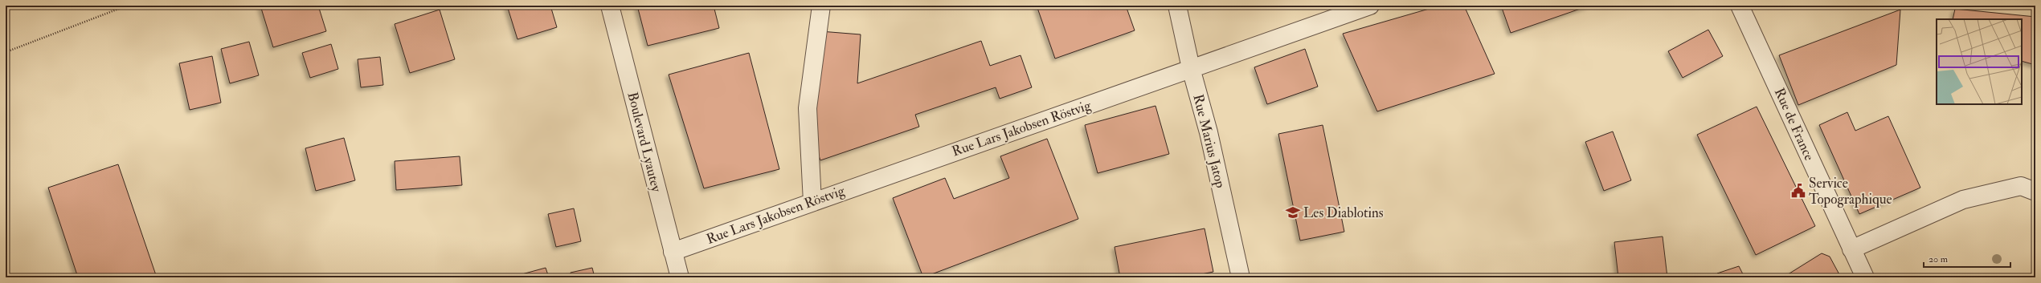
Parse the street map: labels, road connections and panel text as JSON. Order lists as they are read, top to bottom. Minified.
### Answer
{"streets":{"street":["Rue de France","Rue Lars Jakobsen Röstvig","Rue Marius Jatop","Boulevard Lyautey"]},"crossings":[["Rue Lars Jakobsen Röstvig","Rue Marius Jatop"],["Rue Lars Jakobsen Röstvig","Boulevard Lyautey"]],"places":{"public building":["Service Topographique"],"school or university":["Les Diablotins"]},"scale_bar":"20 m"}
